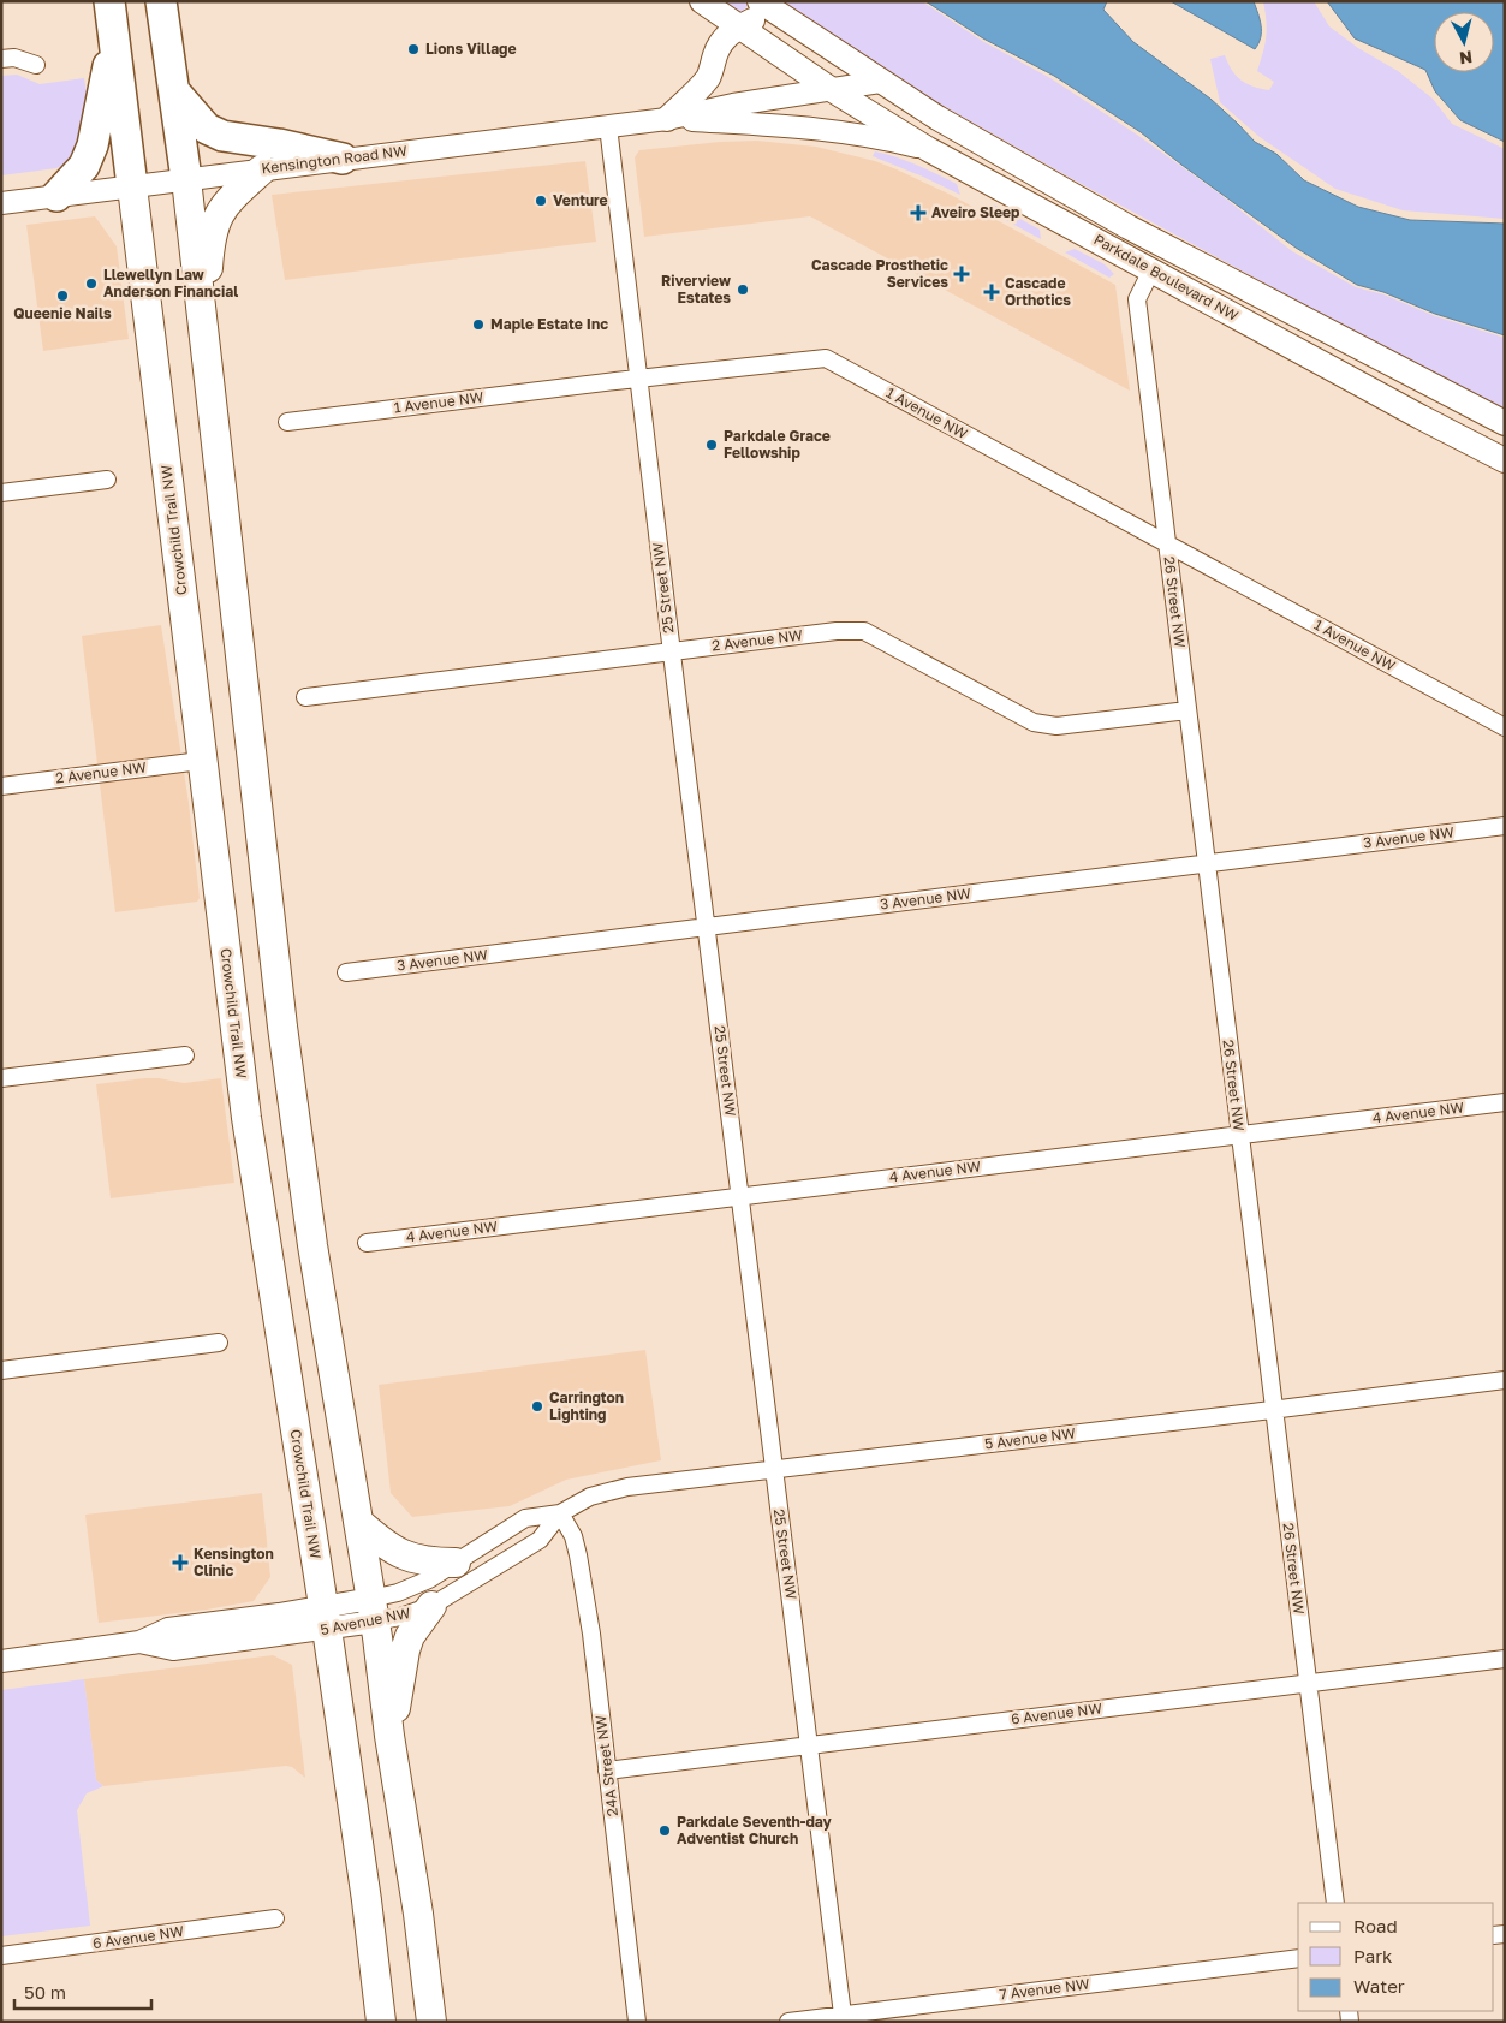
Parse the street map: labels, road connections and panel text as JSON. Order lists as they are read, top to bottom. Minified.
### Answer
{"streets":{"highway":["Crowchild Trail NW"],"main road":["Parkdale Boulevard NW"],"street":["Kensington Road NW","1 Avenue NW","25 Street NW","26 Street NW","2 Avenue NW","3 Avenue NW","4 Avenue NW","5 Avenue NW","6 Avenue NW","24A Street NW","7 Avenue NW"]},"crossings":[["Kensington Road NW","Parkdale Boulevard NW"],["Kensington Road NW","Crowchild Trail NW"],["Kensington Road NW","25 Street NW"],["Parkdale Boulevard NW","26 Street NW"],["1 Avenue NW","25 Street NW"],["1 Avenue NW","26 Street NW"],["Crowchild Trail NW","2 Avenue NW"],["Crowchild Trail NW","5 Avenue NW"],["25 Street NW","2 Avenue NW"],["25 Street NW","3 Avenue NW"],["25 Street NW","4 Avenue NW"],["25 Street NW","5 Avenue NW"],["25 Street NW","6 Avenue NW"],["25 Street NW","7 Avenue NW"],["26 Street NW","2 Avenue NW"],["26 Street NW","3 Avenue NW"],["26 Street NW","4 Avenue NW"],["26 Street NW","5 Avenue NW"],["26 Street NW","6 Avenue NW"],["5 Avenue NW","24A Street NW"],["6 Avenue NW","24A Street NW"]],"places":{"other":["Lions Village","Venture","Llewellyn Law Anderson Financial","Riverview Estates","Queenie Nails","Maple Estate Inc","Parkdale Grace Fellowship","Carrington Lighting","Parkdale Seventh-day Adventist Church"],"health":["Aveiro Sleep","Cascade Prosthetic Services","Cascade Orthotics","Kensington Clinic"]},"legend":["Road","Park","Water"],"scale_bar":"50 m","north":"bottom"}
